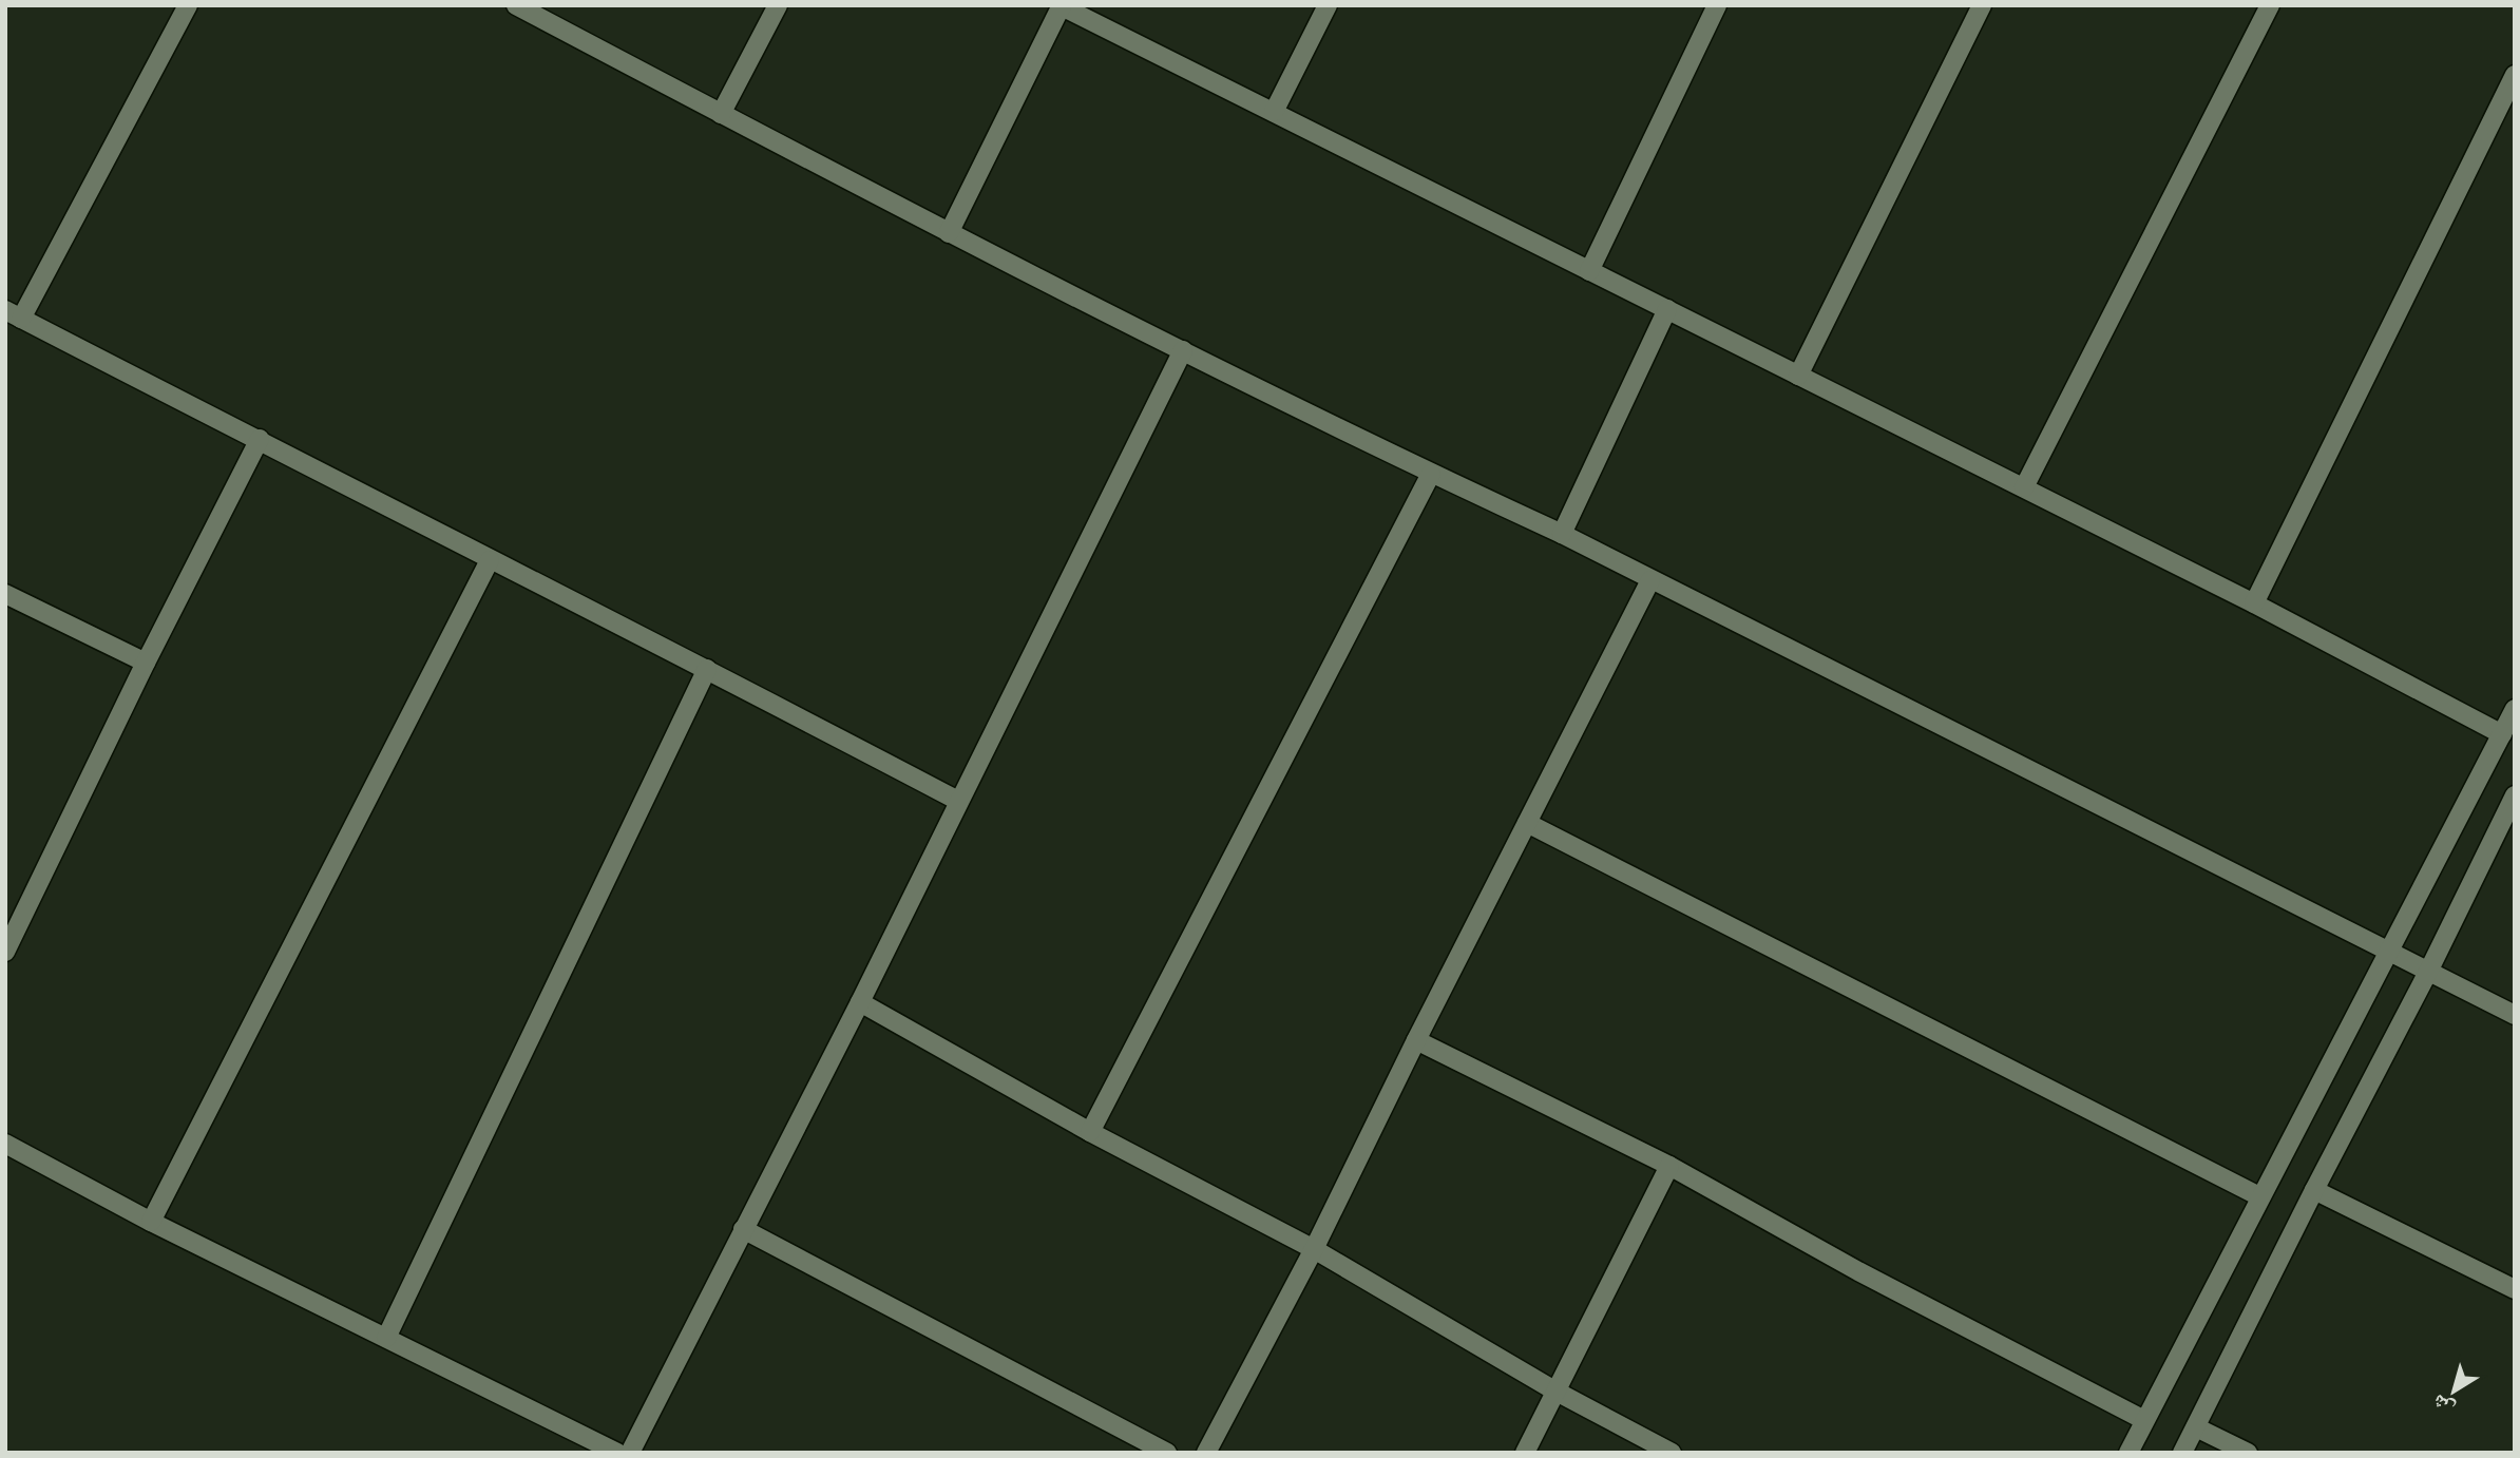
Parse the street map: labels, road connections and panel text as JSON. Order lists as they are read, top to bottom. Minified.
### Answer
{"north":"bottom left"}
